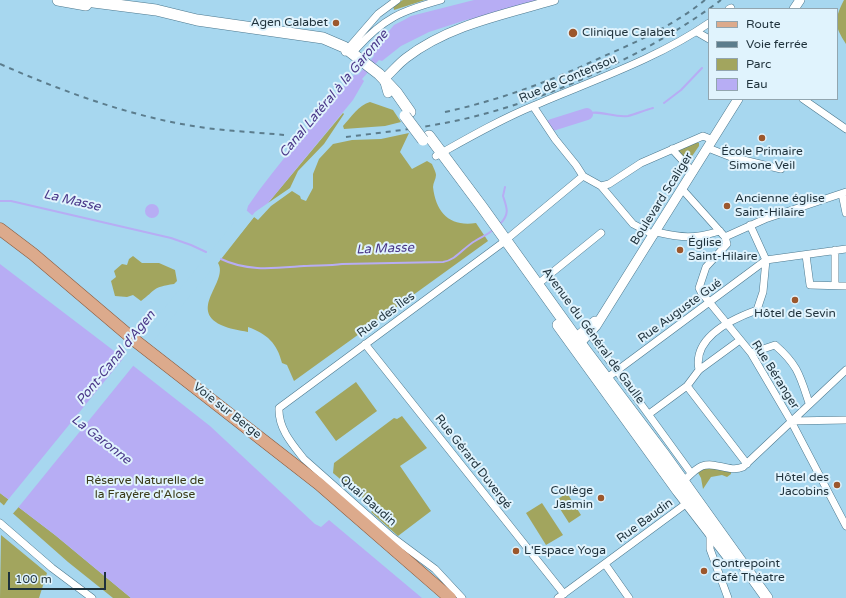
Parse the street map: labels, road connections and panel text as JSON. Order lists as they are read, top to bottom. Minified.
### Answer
{"streets":{"main road":["Avenue du Général de Gaulle","Voie sur Berge"],"street":["Rue de Contensou","Boulevard Scaliger","Rue Auguste Gué","Rue des Îles","Rue Béranger","Rue Gérard Duvergé","Quai Baudin","Rue Baudin"]},"crossings":[["Rue de Contensou","Avenue du Général de Gaulle"],["Boulevard Scaliger","Avenue du Général de Gaulle"],["Rue Auguste Gué","Avenue du Général de Gaulle"],["Rue Auguste Gué","Rue Béranger"],["Rue des Îles","Avenue du Général de Gaulle"],["Rue des Îles","Rue Gérard Duvergé"],["Rue des Îles","Quai Baudin"],["Avenue du Général de Gaulle","Rue Baudin"],["Rue Gérard Duvergé","Rue Baudin"]],"water":["Canal Latéral à la Garonne","La Masse","Pont-Canal d'Agen","La Garonne"],"parks":["Réserve Naturelle de la Frayère d'Alose"],"places":["Agen Calabet","Clinique Calabet","École Primaire Simone Veil","Ancienne église Saint-Hilaire","Église Saint-Hilaire","Hôtel de Sevin","Hôtel des Jacobins","Collège Jasmin","L'Espace Yoga","Contrepoint Café Théatre"],"legend":["Route","Voie ferrée","Parc","Eau"],"scale_bar":"100 m"}
